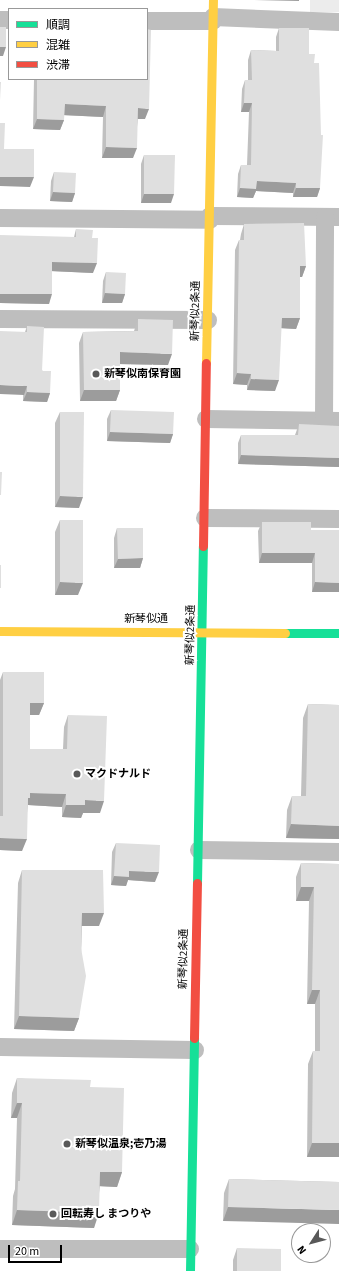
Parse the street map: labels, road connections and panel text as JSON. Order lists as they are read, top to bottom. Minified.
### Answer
{"streets":{"street":["新琴似2条通","新琴似通"]},"crossings":[["新琴似2条通","新琴似通"]],"places":["新琴似南保育園","マクドナルド","新琴似温泉;壱乃湯","回転寿し まつりや"],"legend":["順調","混雑","渋滞"],"scale_bar":"20 m","north":"bottom left"}
